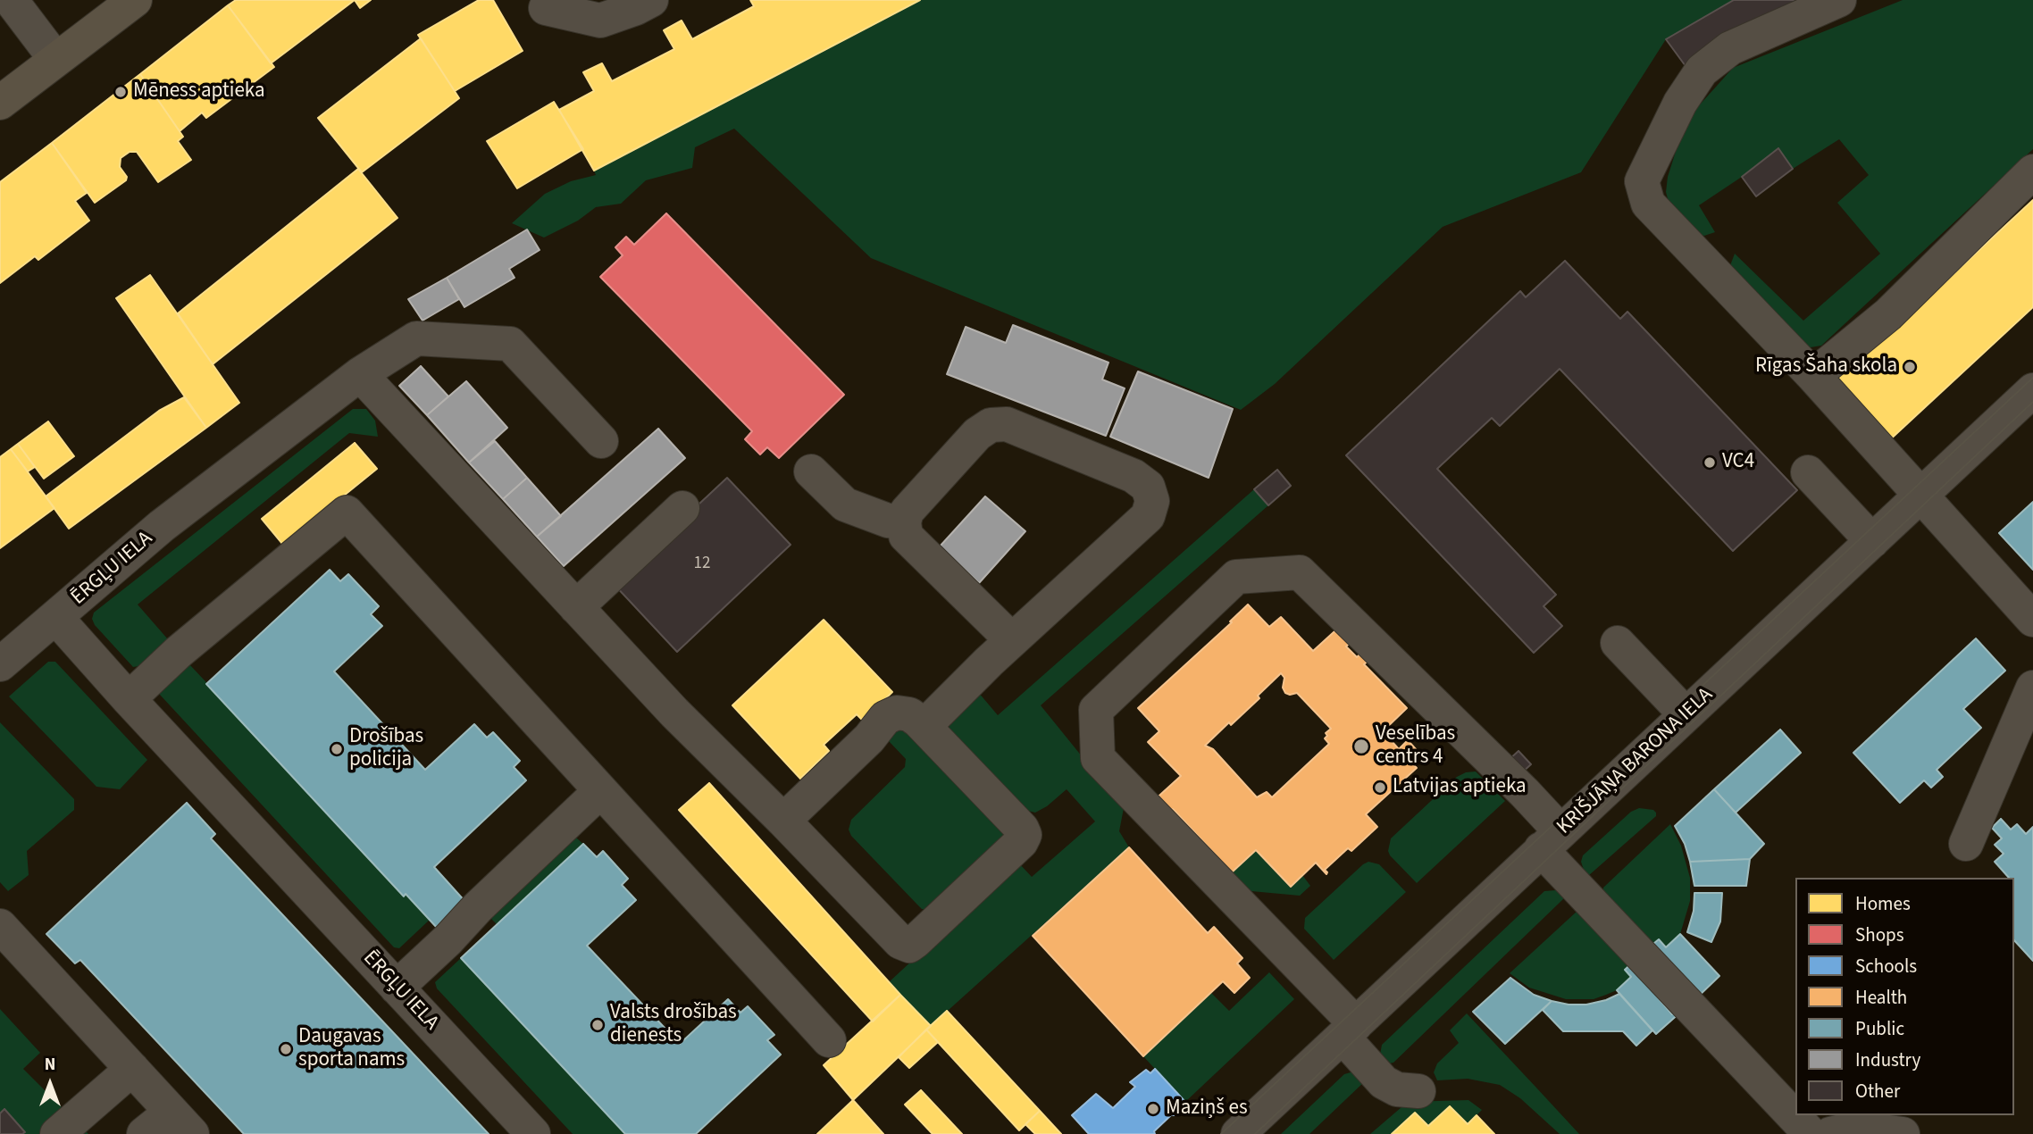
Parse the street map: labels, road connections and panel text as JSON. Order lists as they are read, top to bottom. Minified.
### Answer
{"streets":{"street":["ĒRGĻU IELA","KRIŠJĀŅA BARONA IELA"]},"places":["Mēness aptieka","Rīgas Šaha skola","VC4","Veselības centrs 4","Drošības policija","Latvijas aptieka","Valsts drošības dienests","Daugavas sporta nams","Maziņš es"],"house_numbers":["12"],"legend":["Homes","Shops","Schools","Health","Public","Industry","Other"],"north":"top"}
